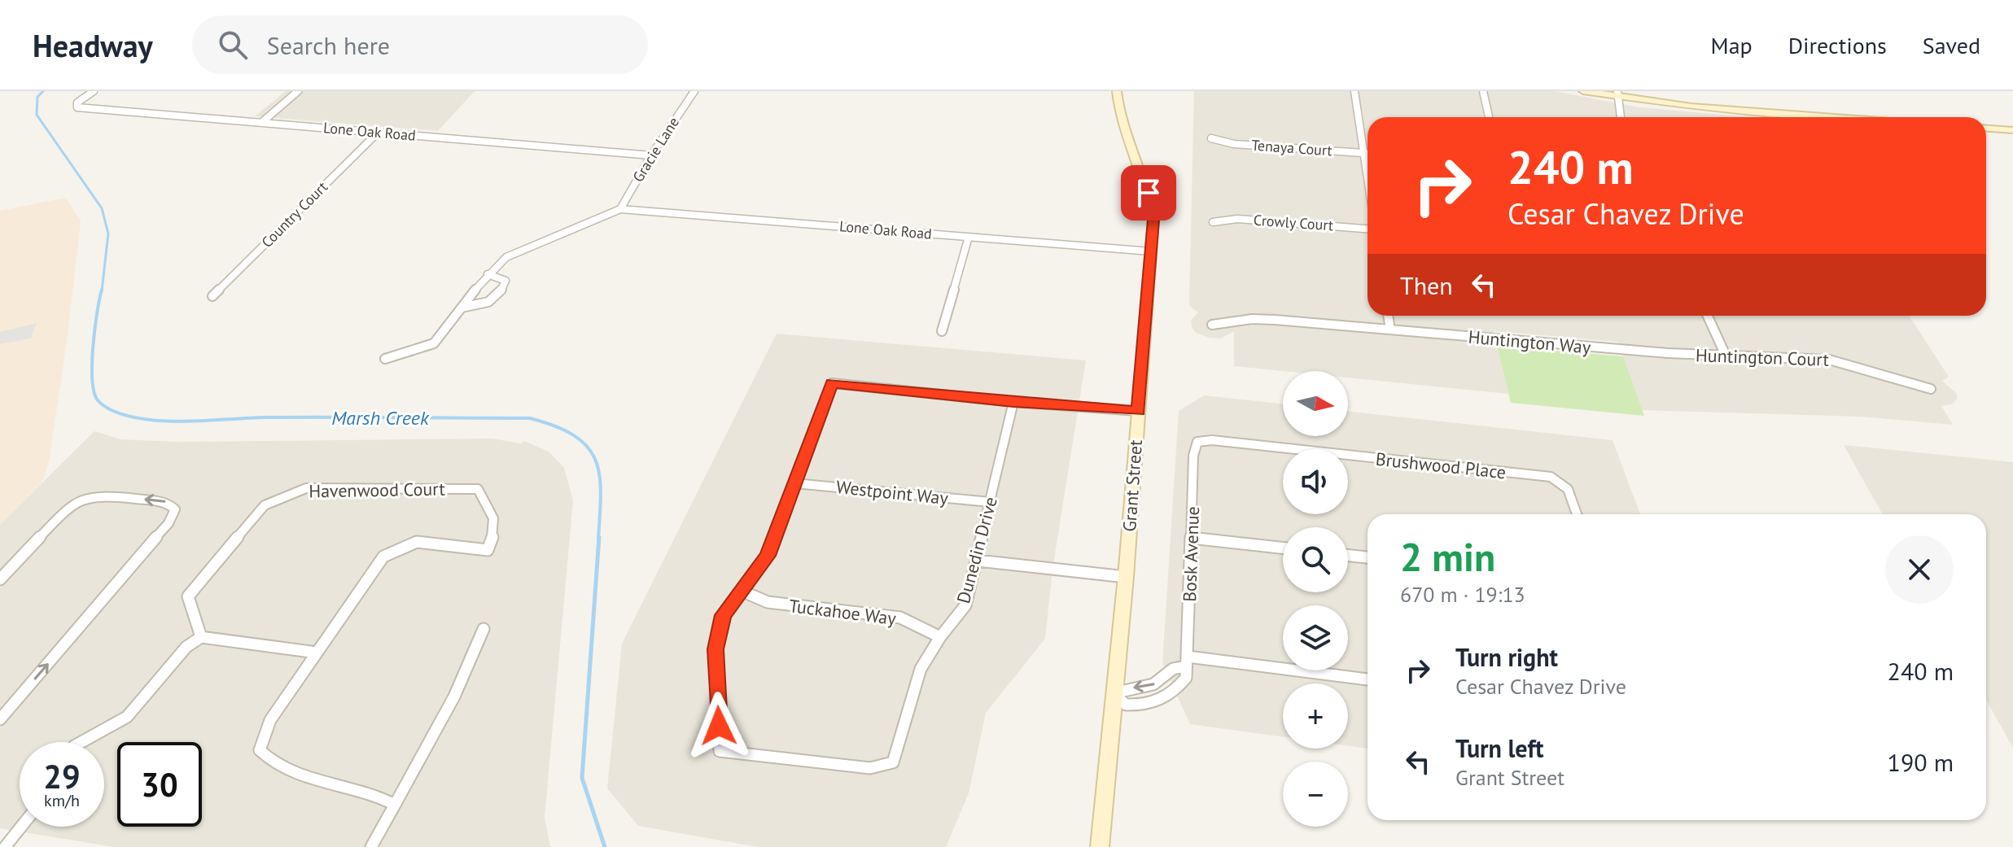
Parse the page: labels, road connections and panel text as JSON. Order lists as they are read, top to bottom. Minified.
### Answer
{"streets":{"street":["Lone Oak Road","Tenaya Court","Gracie Lane","Country Court","Crowly Court","Huntington Way","Huntington Court","Brushwood Place","Grant Street","Havenwood Court","Westpoint Way","Dunedin Drive","Bosk Avenue","Tuckahoe Way"]},"crossings":[["Lone Oak Road","Gracie Lane"],["Lone Oak Road","Country Court"],["Lone Oak Road","Grant Street"],["Huntington Way","Huntington Court"],["Brushwood Place","Bosk Avenue"],["Grant Street","Bosk Avenue"],["Westpoint Way","Dunedin Drive"],["Dunedin Drive","Tuckahoe Way"]],"water":["Marsh Creek"],"north":"right","page":{"header":"Headway","search":"Search here","nav":["Map","Directions","Saved"],"turn":["240 m","Cesar Chavez Drive"],"then":"Then","map_buttons":["+","−"],"heading":["2 min","670 m · 19:13"],"list":[{"name":"Turn right","note":"Cesar Chavez Drive","value":"240 m"},{"name":"Turn left","note":"Grant Street","value":"190 m"}],"speed":"29 km/h","limit":"30"}}
